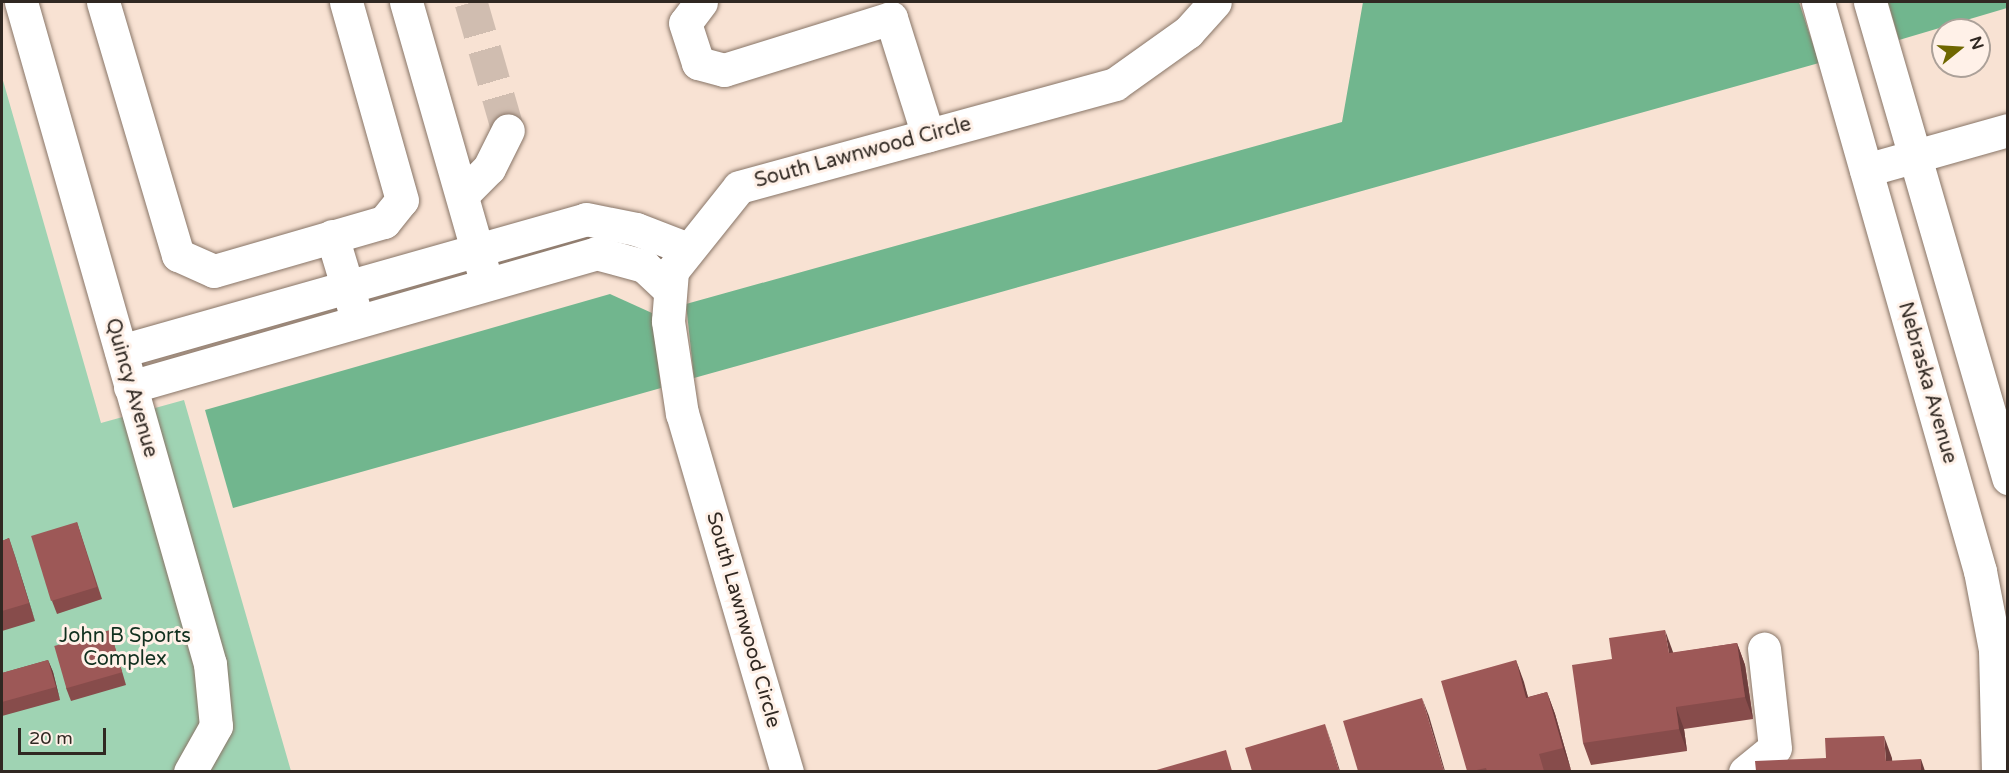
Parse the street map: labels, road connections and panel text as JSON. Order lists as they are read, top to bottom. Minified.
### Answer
{"streets":{"street":["South Lawnwood Circle","Nebraska Avenue","Quincy Avenue"]},"parks":["John B Sports Complex"],"scale_bar":"20 m","north":"right"}
